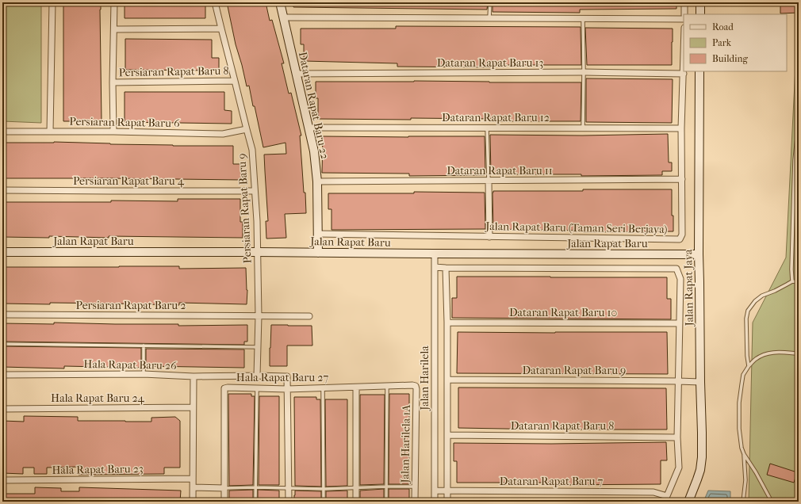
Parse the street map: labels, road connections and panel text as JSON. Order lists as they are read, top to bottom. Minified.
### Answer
{"streets":{"street":["Dataran Rapat Baru 13","Persiaran Rapat Baru 8","Dataran Rapat Baru 22","Dataran Rapat Baru 12","Persiaran Rapat Baru 6","Dataran Rapat Baru 11","Persiaran Rapat Baru 4","Persiaran Rapat Baru 9","Jalan Rapat Baru (Taman Seri Berjaya)","Jalan Rapat Baru","Jalan Rapat Jaya","Persiaran Rapat Baru 2","Dataran Rapat Baru 10","Hala Rapat Baru 26","Dataran Rapat Baru 9","Hala Rapat Baru 27","Jalan Harilela","Hala Rapat Baru 24","Dataran Rapat Baru 8","Jalan Harilela 1A","Hala Rapat Baru 23","Dataran Rapat Baru 7"]},"crossings":[["Dataran Rapat Baru 13","Dataran Rapat Baru 22"],["Dataran Rapat Baru 13","Jalan Rapat Baru (Taman Seri Berjaya)"],["Persiaran Rapat Baru 8","Persiaran Rapat Baru 9"],["Dataran Rapat Baru 22","Dataran Rapat Baru 12"],["Dataran Rapat Baru 22","Dataran Rapat Baru 11"],["Dataran Rapat Baru 22","Jalan Rapat Baru (Taman Seri Berjaya)"],["Dataran Rapat Baru 22","Jalan Rapat Baru"],["Dataran Rapat Baru 12","Jalan Rapat Baru (Taman Seri Berjaya)"],["Persiaran Rapat Baru 6","Persiaran Rapat Baru 9"],["Dataran Rapat Baru 11","Jalan Rapat Baru (Taman Seri Berjaya)"],["Persiaran Rapat Baru 4","Persiaran Rapat Baru 9"],["Persiaran Rapat Baru 9","Jalan Rapat Baru"],["Persiaran Rapat Baru 9","Persiaran Rapat Baru 2"],["Persiaran Rapat Baru 9","Hala Rapat Baru 26"],["Jalan Rapat Baru","Jalan Rapat Jaya"],["Jalan Rapat Baru","Jalan Harilela"],["Jalan Rapat Jaya","Dataran Rapat Baru 10"],["Jalan Rapat Jaya","Dataran Rapat Baru 9"],["Jalan Rapat Jaya","Dataran Rapat Baru 8"],["Jalan Rapat Jaya","Dataran Rapat Baru 7"],["Hala Rapat Baru 27","Jalan Harilela 1A"],["Jalan Harilela","Dataran Rapat Baru 7"]],"legend":["Road","Park","Building"]}
